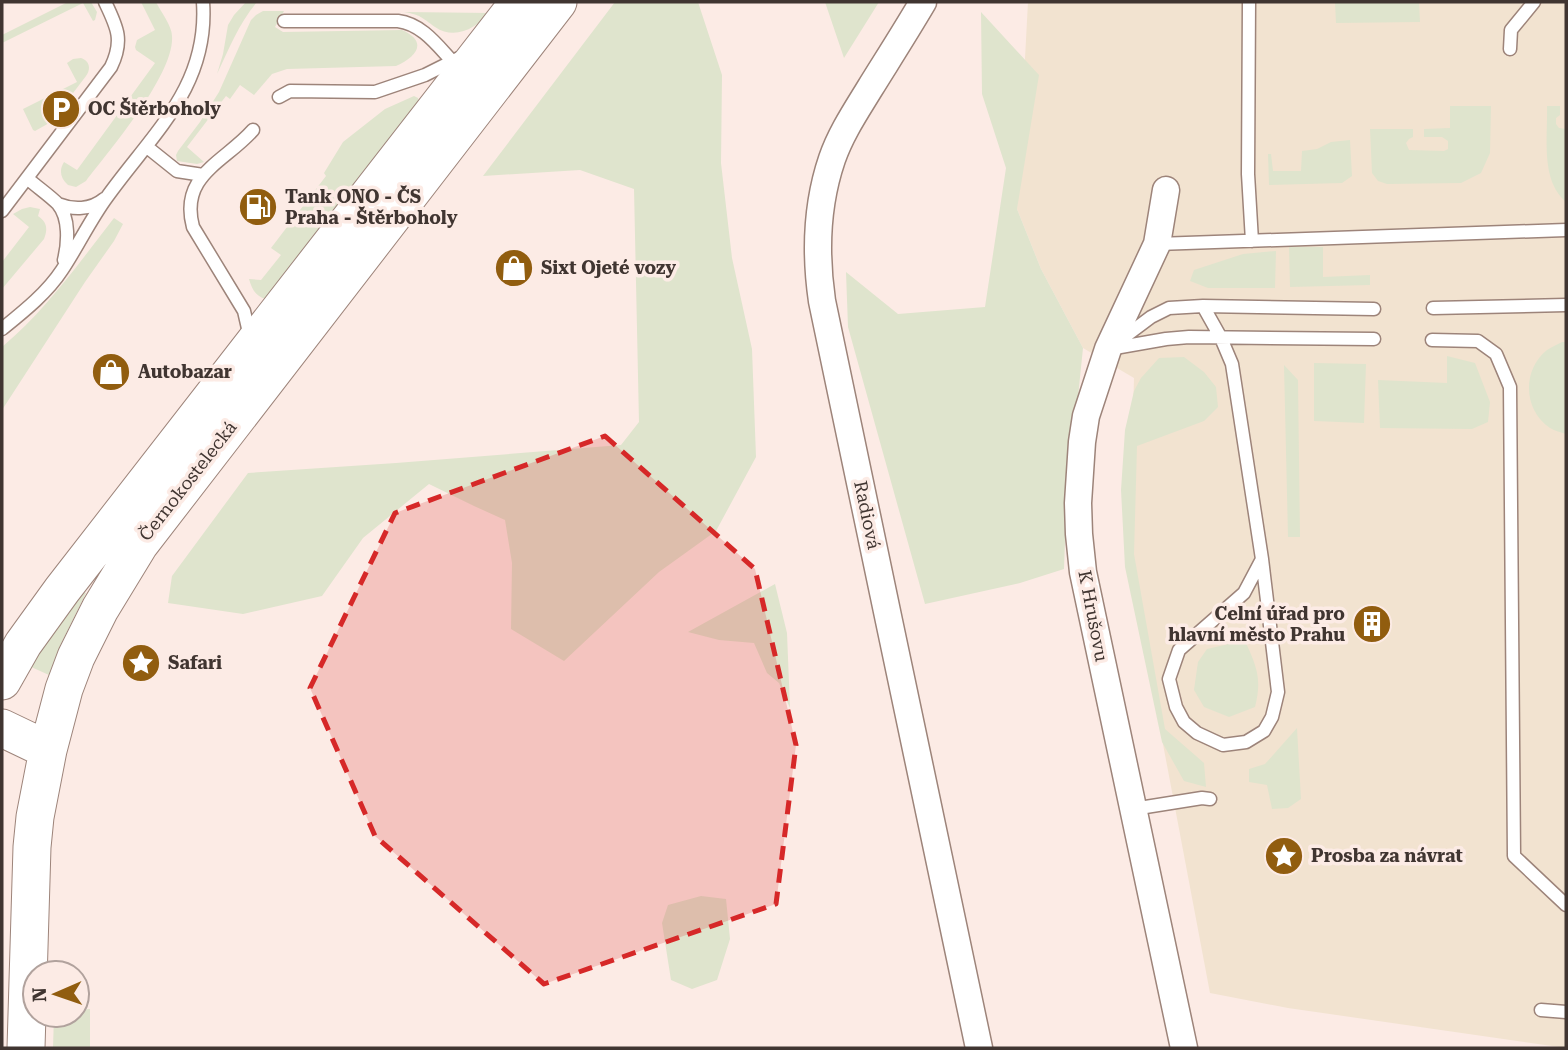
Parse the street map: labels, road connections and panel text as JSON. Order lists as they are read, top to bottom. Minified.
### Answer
{"streets":{"main road":["Černokostelecká"],"street":["Radiová","K Hrušovu"]},"places":{"parking":["OC Štěrboholy"],"fuel station":["Tank ONO - ČS Praha - Štěrboholy"],"shop":["Sixt Ojeté vozy","Autobazar"],"building":["Celní úřad pro hlavní město Prahu"],"place":["Safari","Prosba za návrat"]},"north":"left"}
